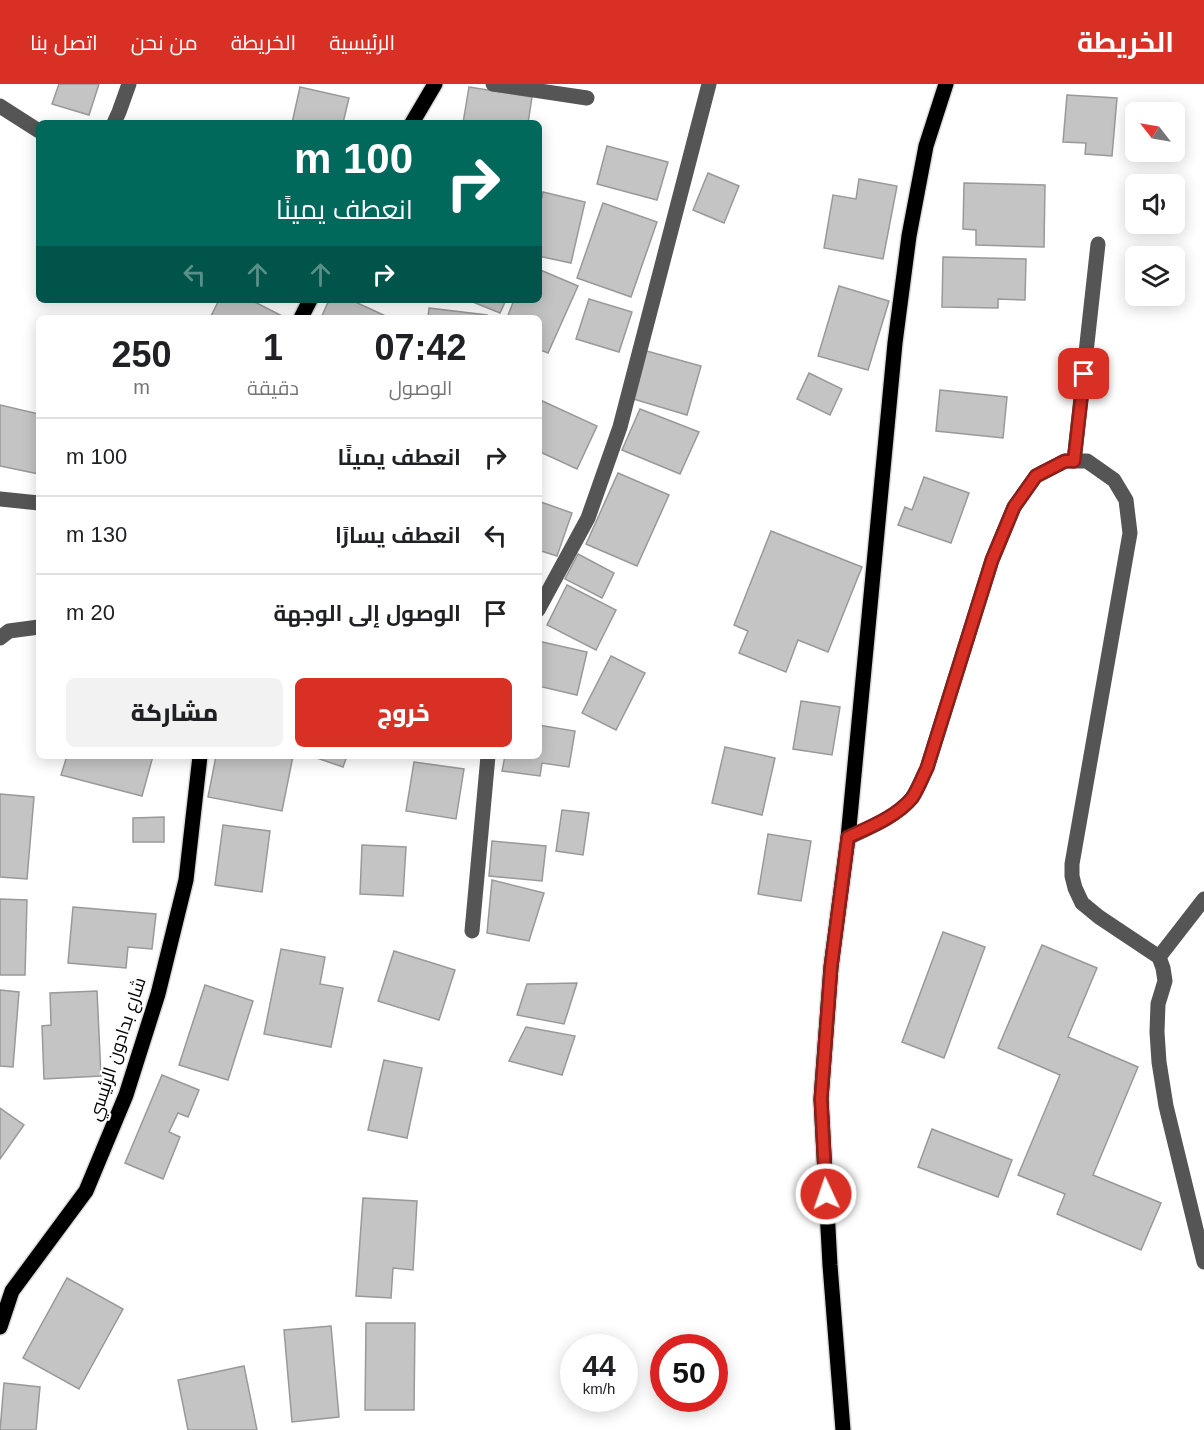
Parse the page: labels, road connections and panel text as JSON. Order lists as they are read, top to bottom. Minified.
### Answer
{"streets":{"main road":["شارع بدادون الرئيسي"]},"north":"top left","page":{"header":"الخريطة","nav":["الرئيسية","الخريطة","من نحن","اتصل بنا"],"turn":["100 m","انعطف يمينًا"],"eta":["07:42","الوصول","1","دقيقة","250","m"],"list":[{"name":"انعطف يمينًا","value":"100 m"},{"name":"انعطف يسارًا","value":"130 m"},{"name":"الوصول إلى الوجهة","value":"20 m"}],"buttons":["خروج","مشاركة"],"speed":"44 km/h","limit":"50"}}
